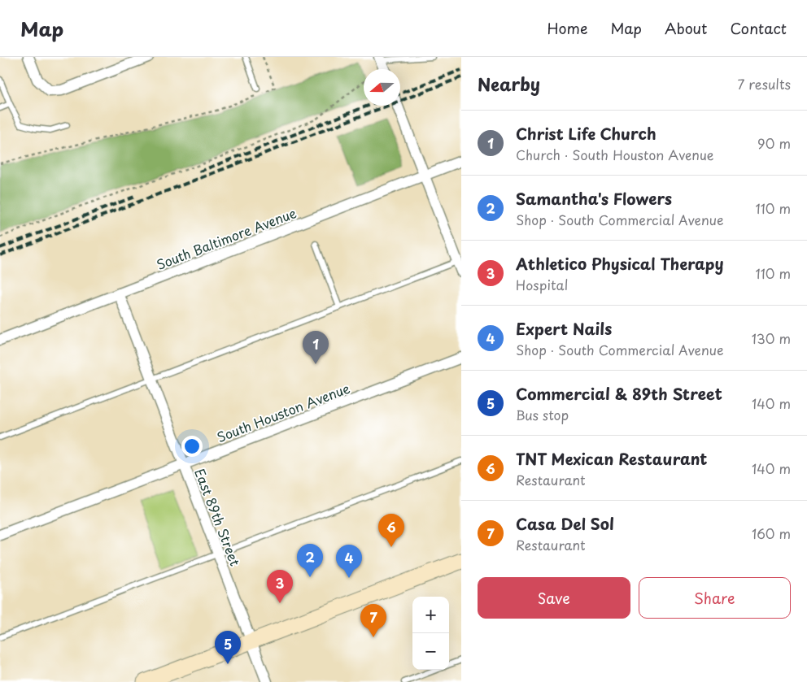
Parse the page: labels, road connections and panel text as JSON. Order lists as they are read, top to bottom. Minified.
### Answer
{"streets":{"street":["South Baltimore Avenue","South Houston Avenue","East 89th Street"]},"crossings":[["South Baltimore Avenue","East 89th Street"],["South Houston Avenue","East 89th Street"]],"north":"left","page":{"header":"Map","nav":["Home","Map","About","Contact"],"heading":["Nearby","7 results"],"list":[{"mark":"1","name":"Christ Life Church","note":"Church · South Houston Avenue","value":"90 m"},{"mark":"2","name":"Samantha's Flowers","note":"Shop · South Commercial Avenue","value":"110 m"},{"mark":"3","name":"Athletico Physical Therapy","note":"Hospital","value":"110 m"},{"mark":"4","name":"Expert Nails","note":"Shop · South Commercial Avenue","value":"130 m"},{"mark":"5","name":"Commercial & 89th Street","note":"Bus stop","value":"140 m"},{"mark":"6","name":"TNT Mexican Restaurant","note":"Restaurant","value":"140 m"},{"mark":"7","name":"Casa Del Sol","note":"Restaurant","value":"160 m"}],"pins":["1","6","2","4","3","7","5"],"buttons":["Save","Share"],"map_buttons":["+","−"]}}
